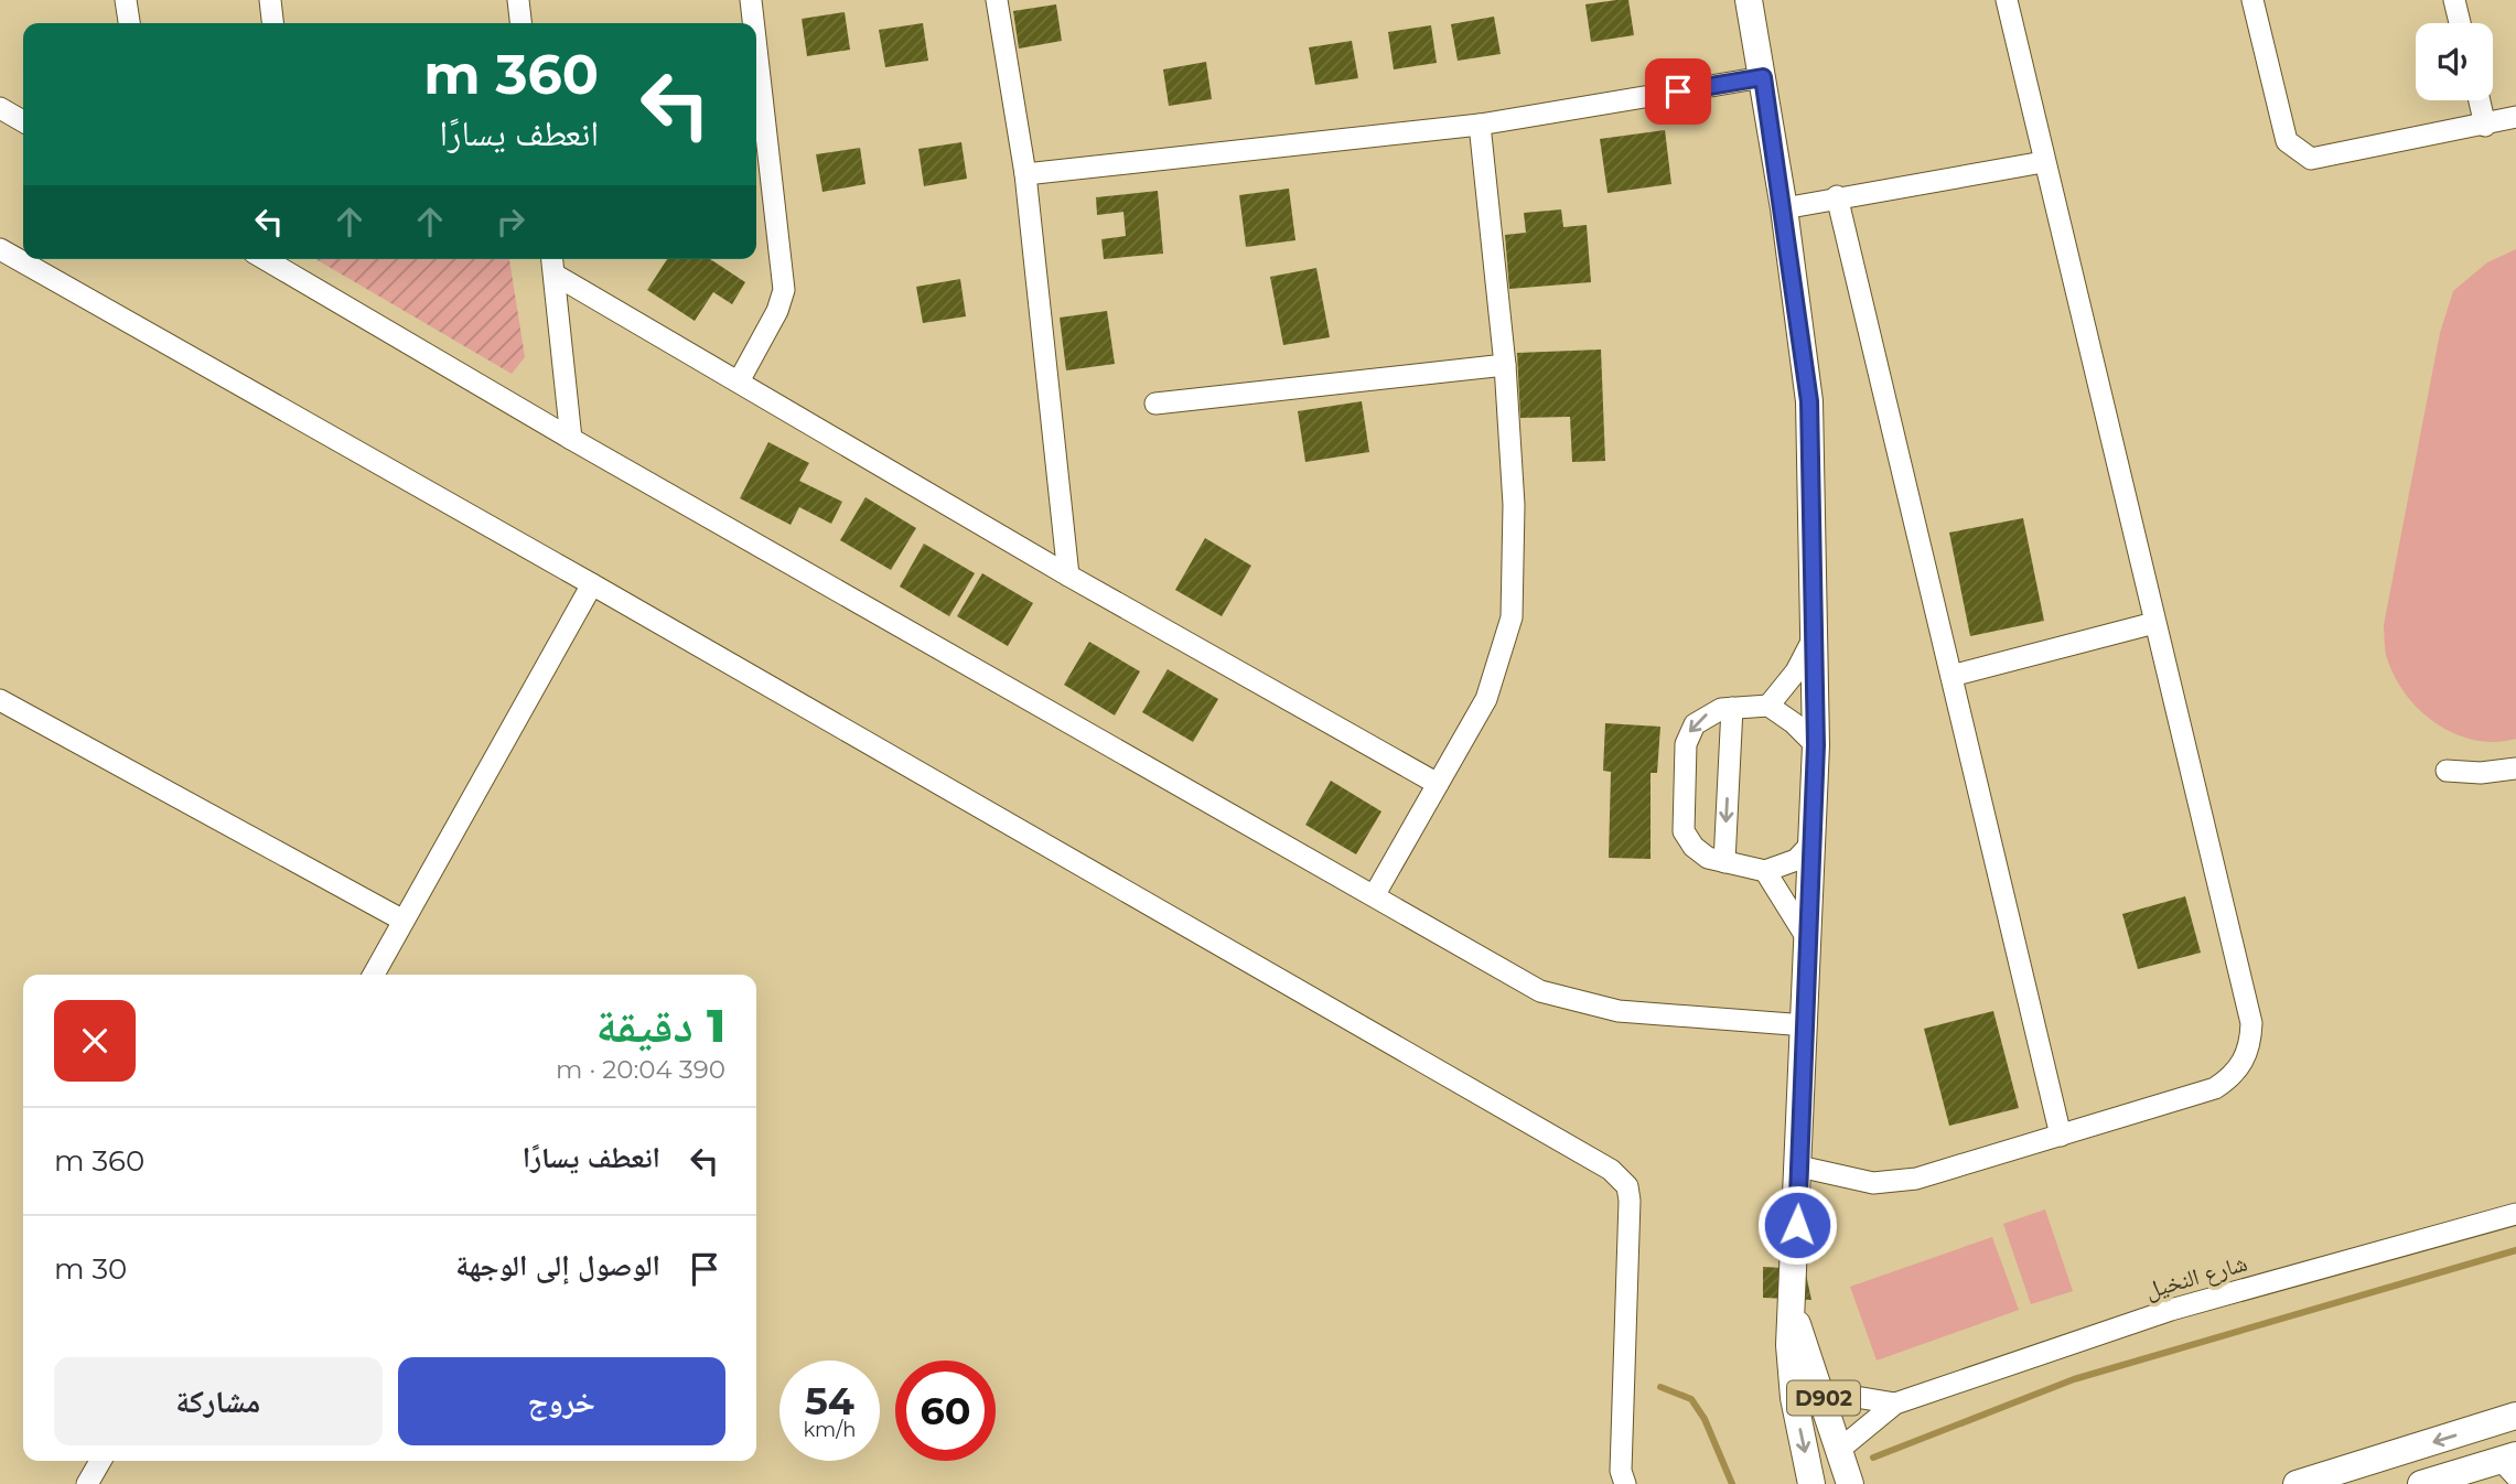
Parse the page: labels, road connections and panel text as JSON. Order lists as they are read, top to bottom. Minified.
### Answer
{"streets":{"main road":["D902"],"street":["شارع النخيل"]},"crossings":[["شارع النخيل","D902"]],"page":{"turn":["360 m","انعطف يسارًا"],"heading":["1 دقيقة","390 m · 20:04"],"list":[{"name":"انعطف يسارًا","value":"360 m"},{"name":"الوصول إلى الوجهة","value":"30 m"}],"buttons":["خروج","مشاركة"],"speed":"54 km/h","limit":"60"}}
